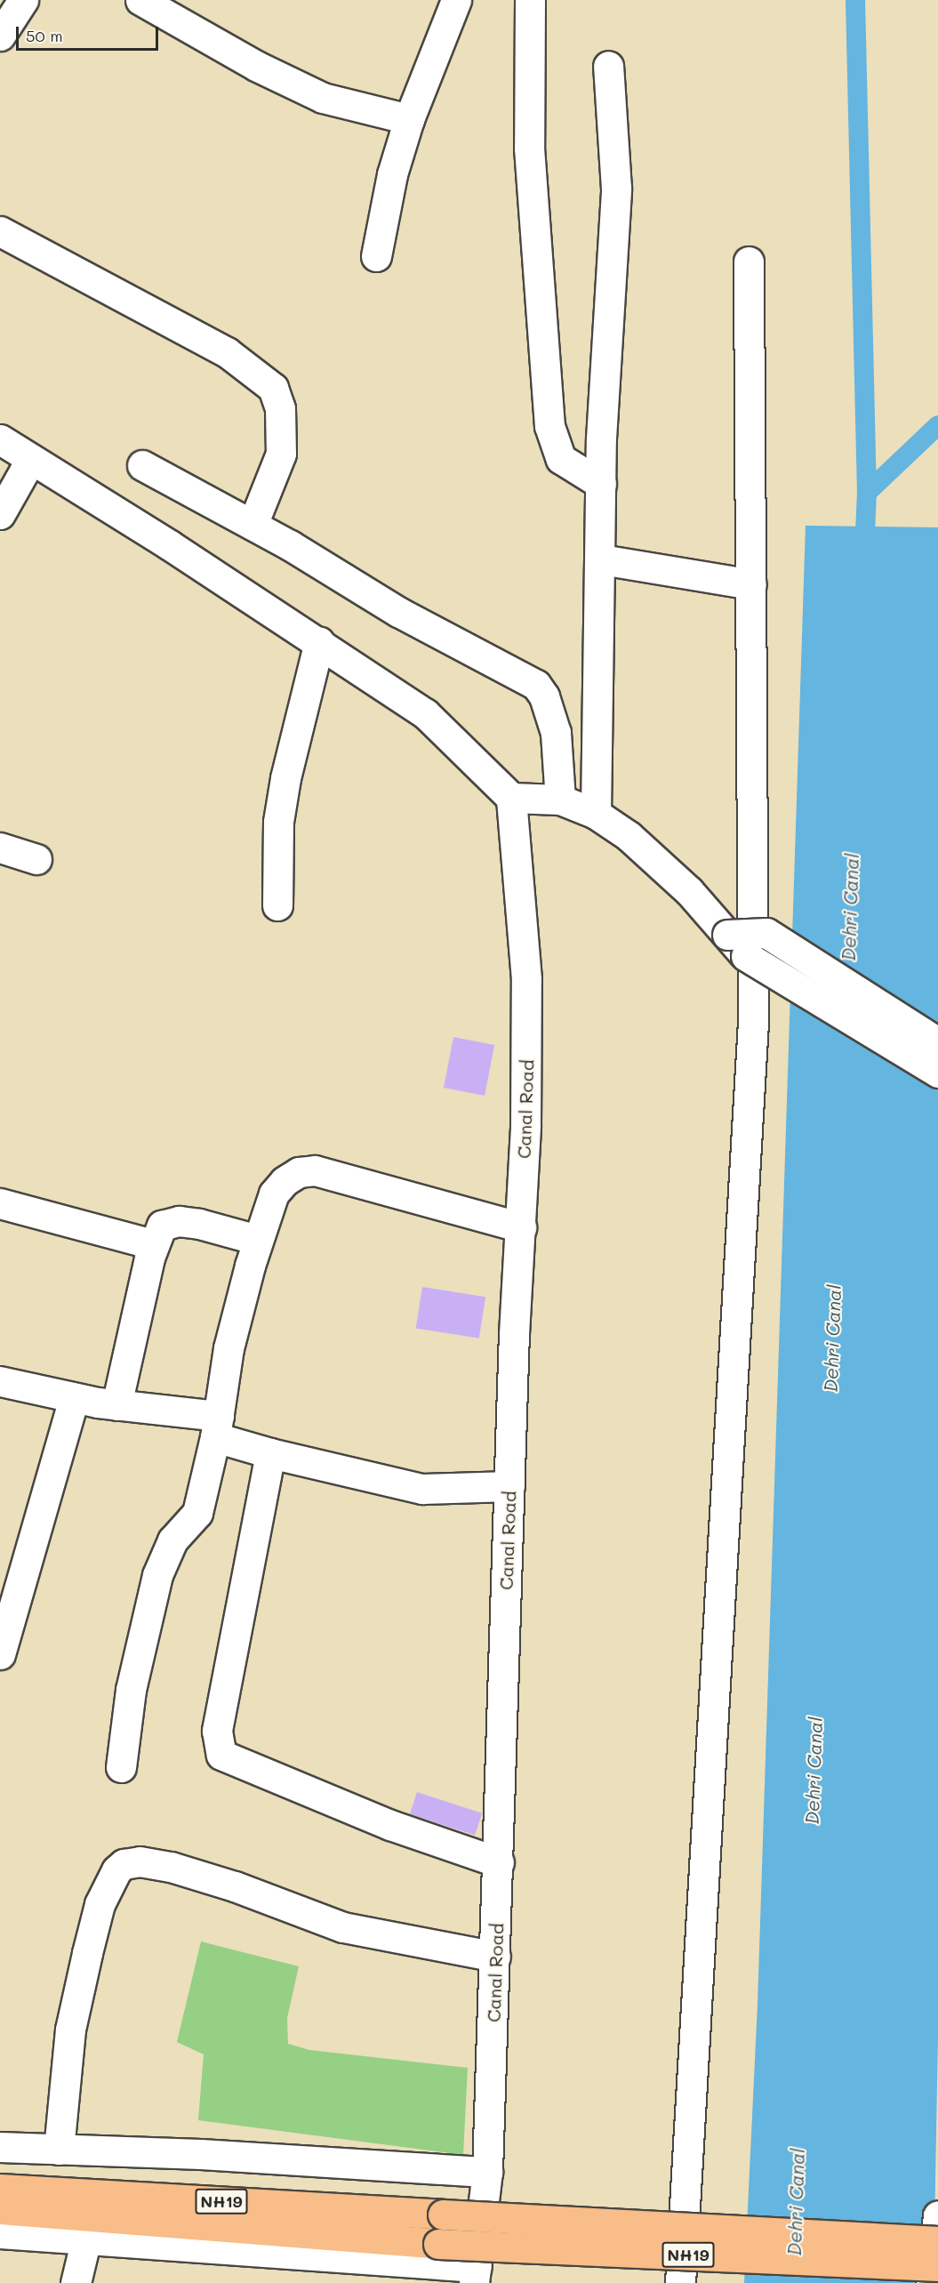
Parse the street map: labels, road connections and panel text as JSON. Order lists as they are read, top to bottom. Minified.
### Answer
{"streets":{"highway":["NH19"],"street":["Canal Road"]},"water":["Dehri Canal"],"scale_bar":"50 m"}
